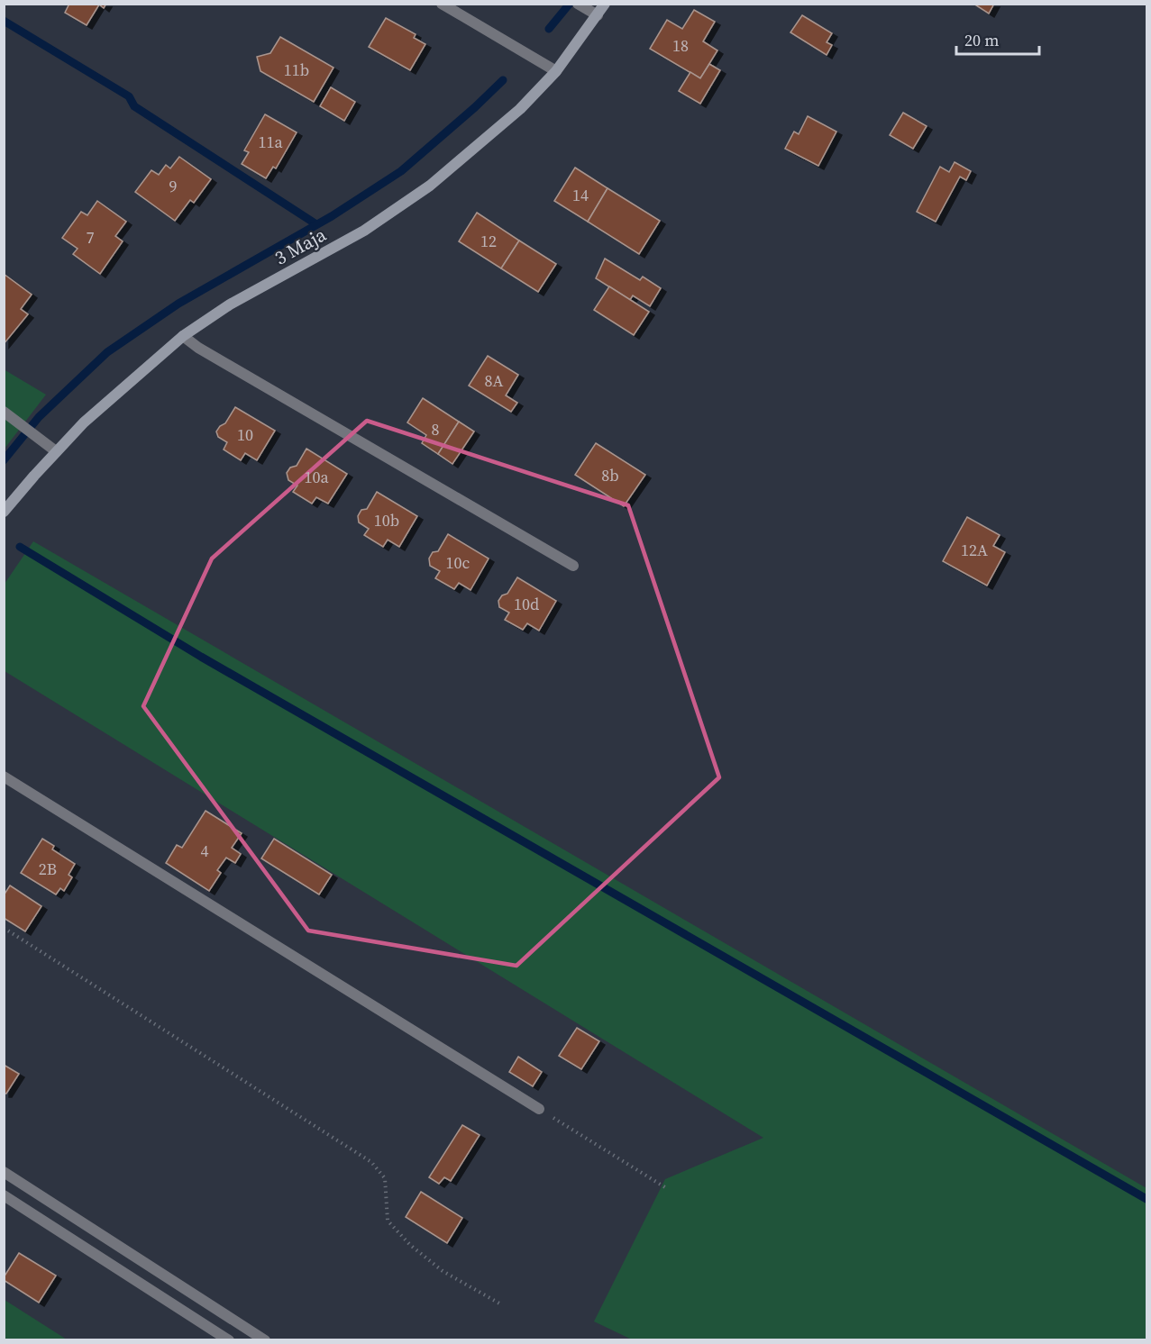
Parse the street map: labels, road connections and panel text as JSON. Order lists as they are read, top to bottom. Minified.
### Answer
{"streets":{"street":["3 Maja"]},"house_numbers":["18","11b","11a","9","14","7","12","8A","8","10","8b","10a","10b","12A","10c","10d","4","2B"],"scale_bar":"20 m"}
